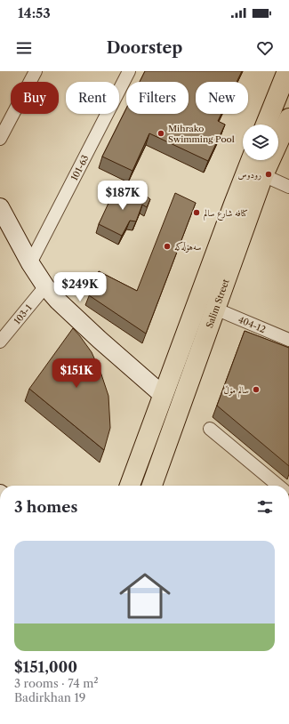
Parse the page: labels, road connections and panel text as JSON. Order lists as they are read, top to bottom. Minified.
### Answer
{"streets":{"main road":["Salim Street"],"street":["101-63","103-1","404-12"]},"crossings":[["Salim Street","404-12"]],"places":["Mihrako Swimming Pool","رودوس","كنافه شارع سالم","سەهۆڵەکە","سالم مۆڵ"],"page":{"status":"14:53","header":"Doorstep","chip":["Buy","Rent","Filters","New"],"price":["$187K","$249K","$151K"],"heading":"3 homes","list":[{"name":"$151,000","note":"3 rooms · 74 m² · Badirkhan 19"}]}}
